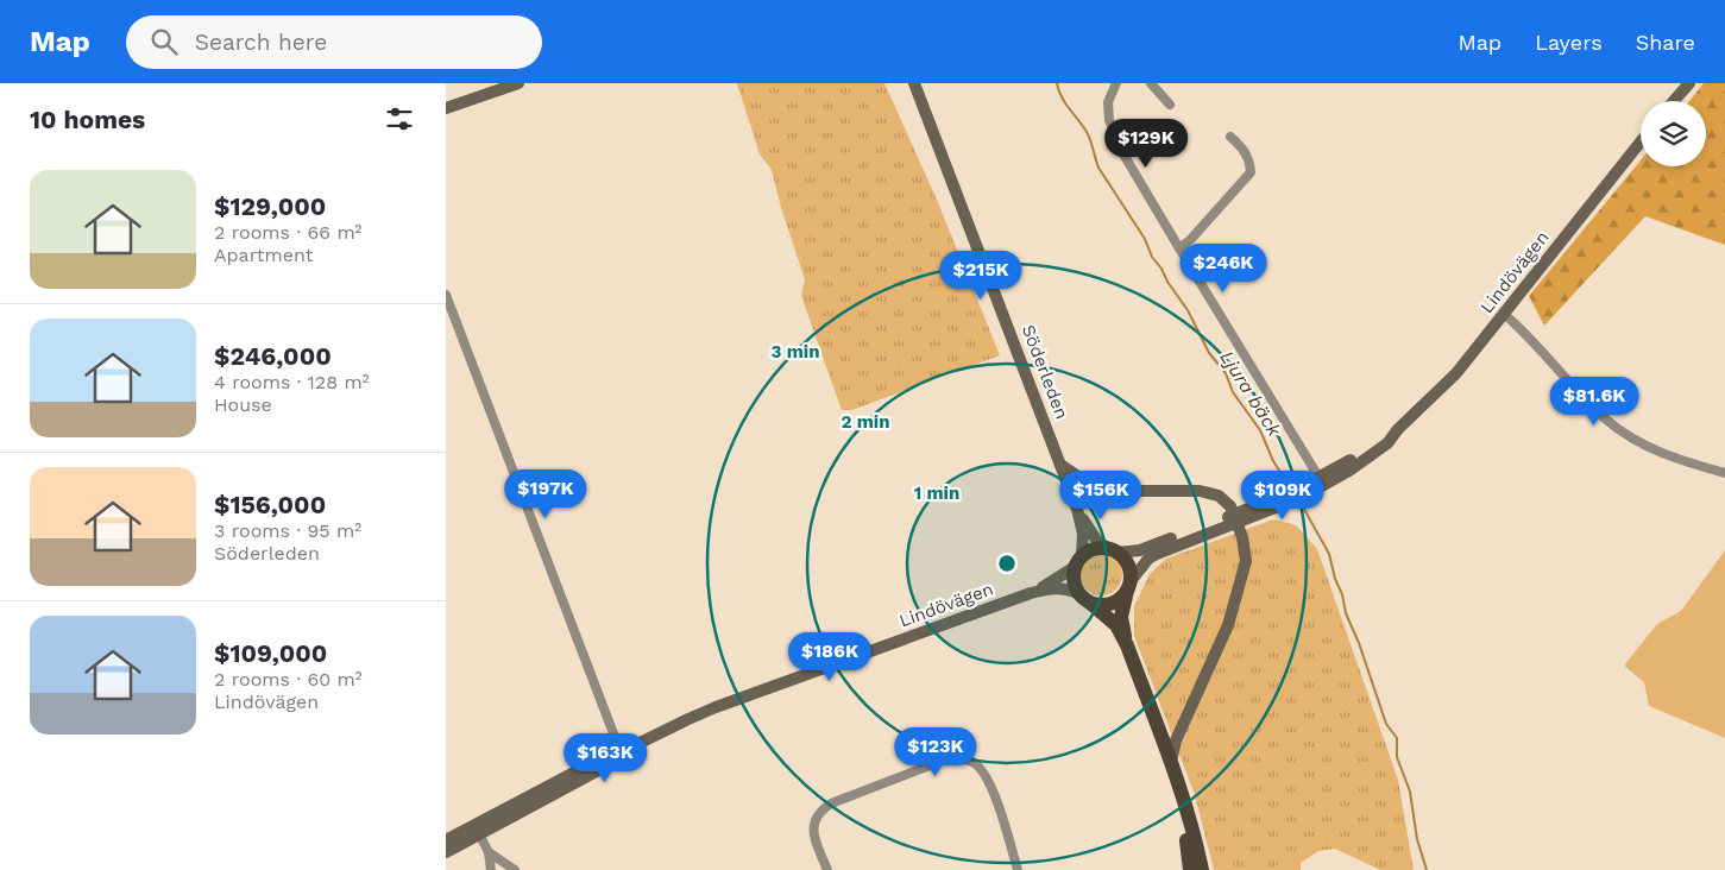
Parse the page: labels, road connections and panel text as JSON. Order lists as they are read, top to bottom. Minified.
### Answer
{"streets":{"main road":["Lindövägen","Söderleden"]},"crossings":[["Lindövägen","Söderleden"]],"water":["Ljura bäck"],"page":{"header":"Map","search":"Search here","nav":["Map","Layers","Share"],"heading":"10 homes","price":["$129K","$246K","$215K","$81.6K","$197K","$156K","$109K","$186K","$123K","$163K"],"list":[{"name":"$129,000","note":"2 rooms · 66 m² · Apartment"},{"name":"$246,000","note":"4 rooms · 128 m² · House"},{"name":"$156,000","note":"3 rooms · 95 m² · Söderleden"},{"name":"$109,000","note":"2 rooms · 60 m² · Lindövägen"}]},"rings":["3 min","2 min","1 min"]}
